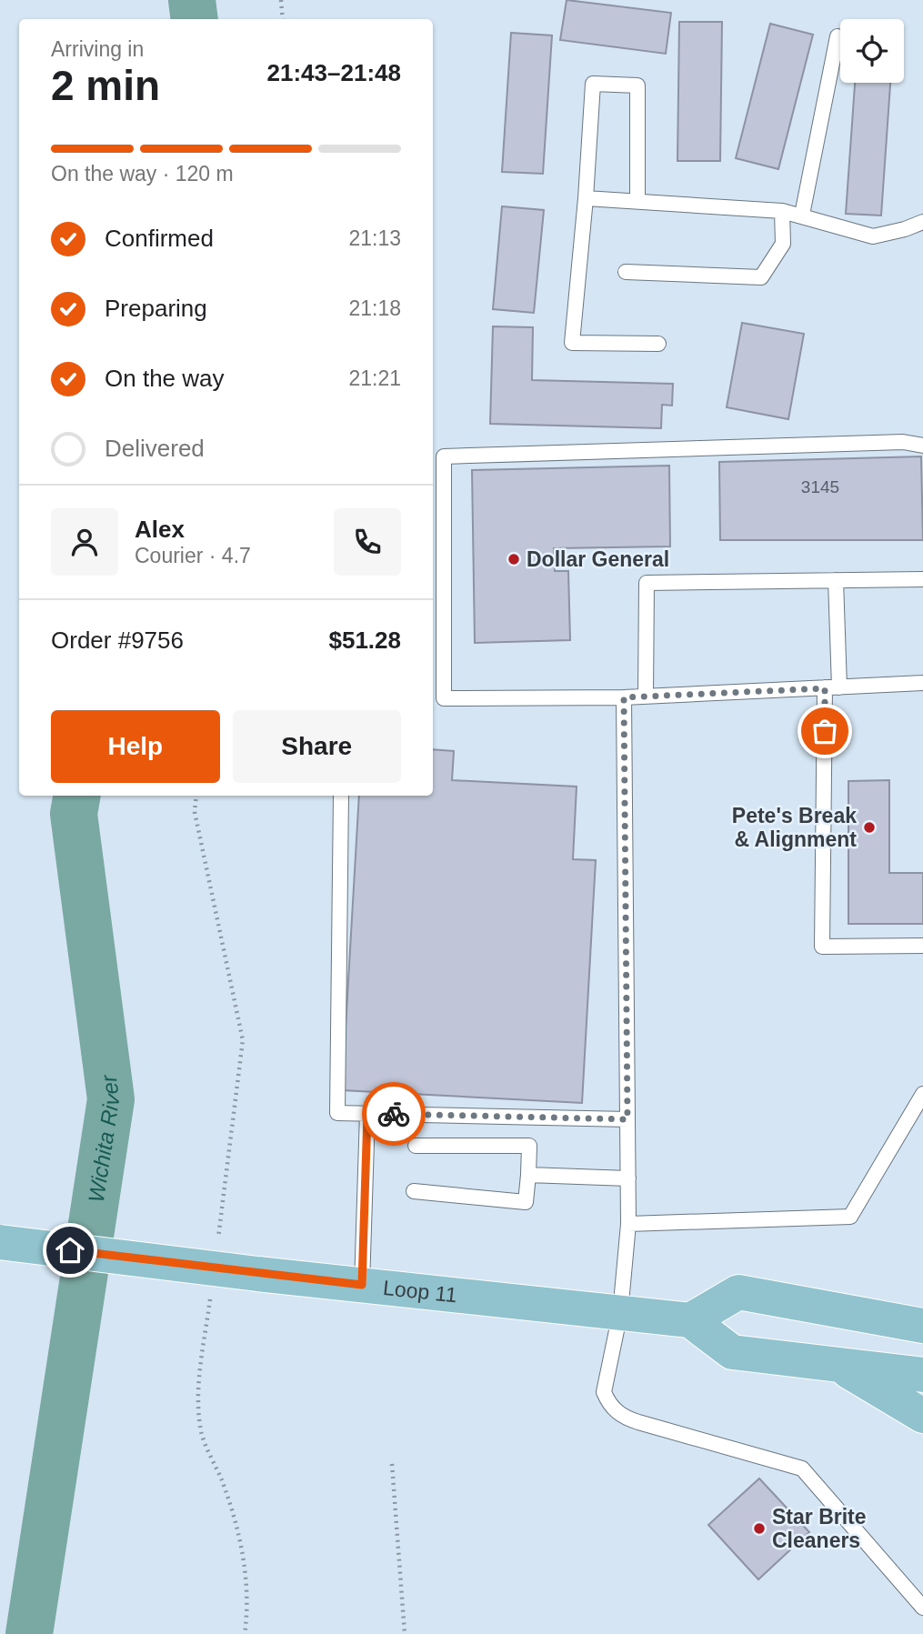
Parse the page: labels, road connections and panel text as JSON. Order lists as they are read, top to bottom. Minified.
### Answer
{"streets":{"main road":["Loop 11"]},"water":["Wichita River"],"places":["Dollar General","Pete's Break & Alignment","Star Brite Cleaners"],"house_numbers":["3145"],"page":{"heading":["2 min","Arriving in","21:43–21:48"],"panel":["Alex","Courier · 4.7","Order #9756","$51.28"],"bar":"On the way · 120 m","list":[["Confirmed","21:13"],["Preparing","21:18"],["On the way","21:21"],"Delivered"],"buttons":["Help","Share"]}}
